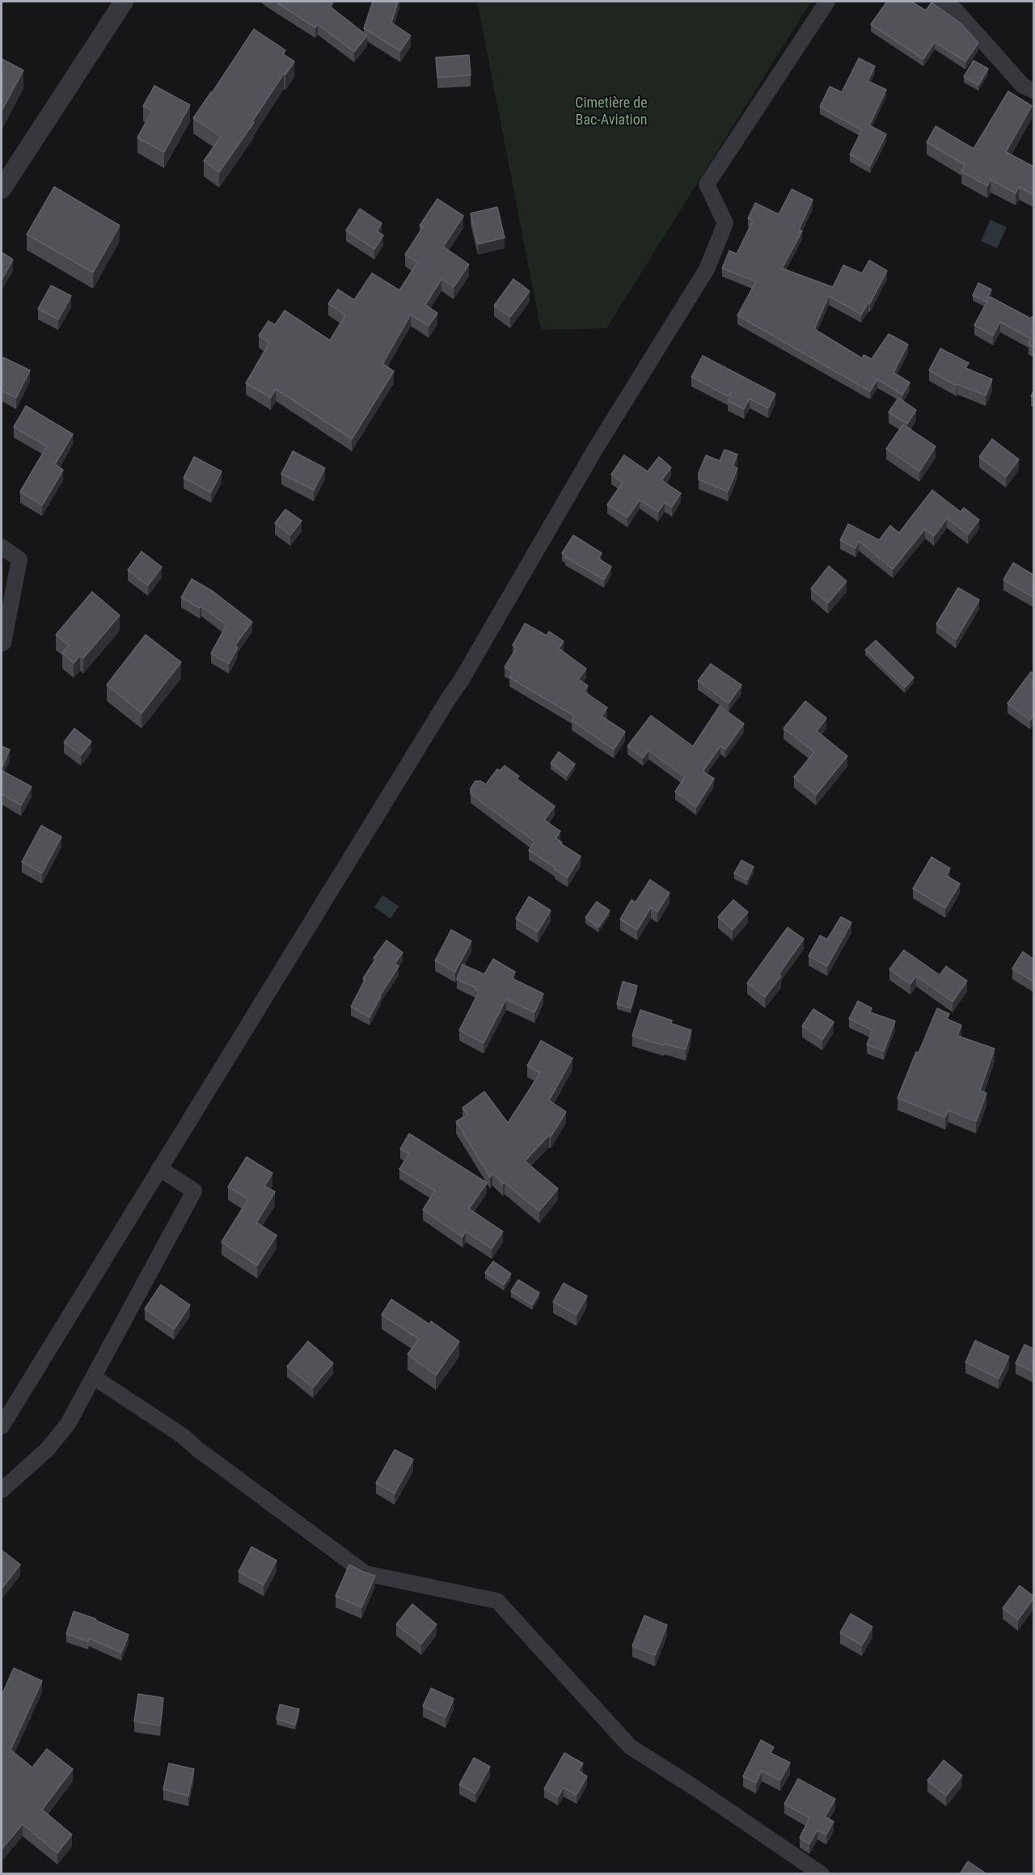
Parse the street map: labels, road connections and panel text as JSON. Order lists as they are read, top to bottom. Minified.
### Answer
{"parks":["Cimetière de Bac-Aviation"]}
